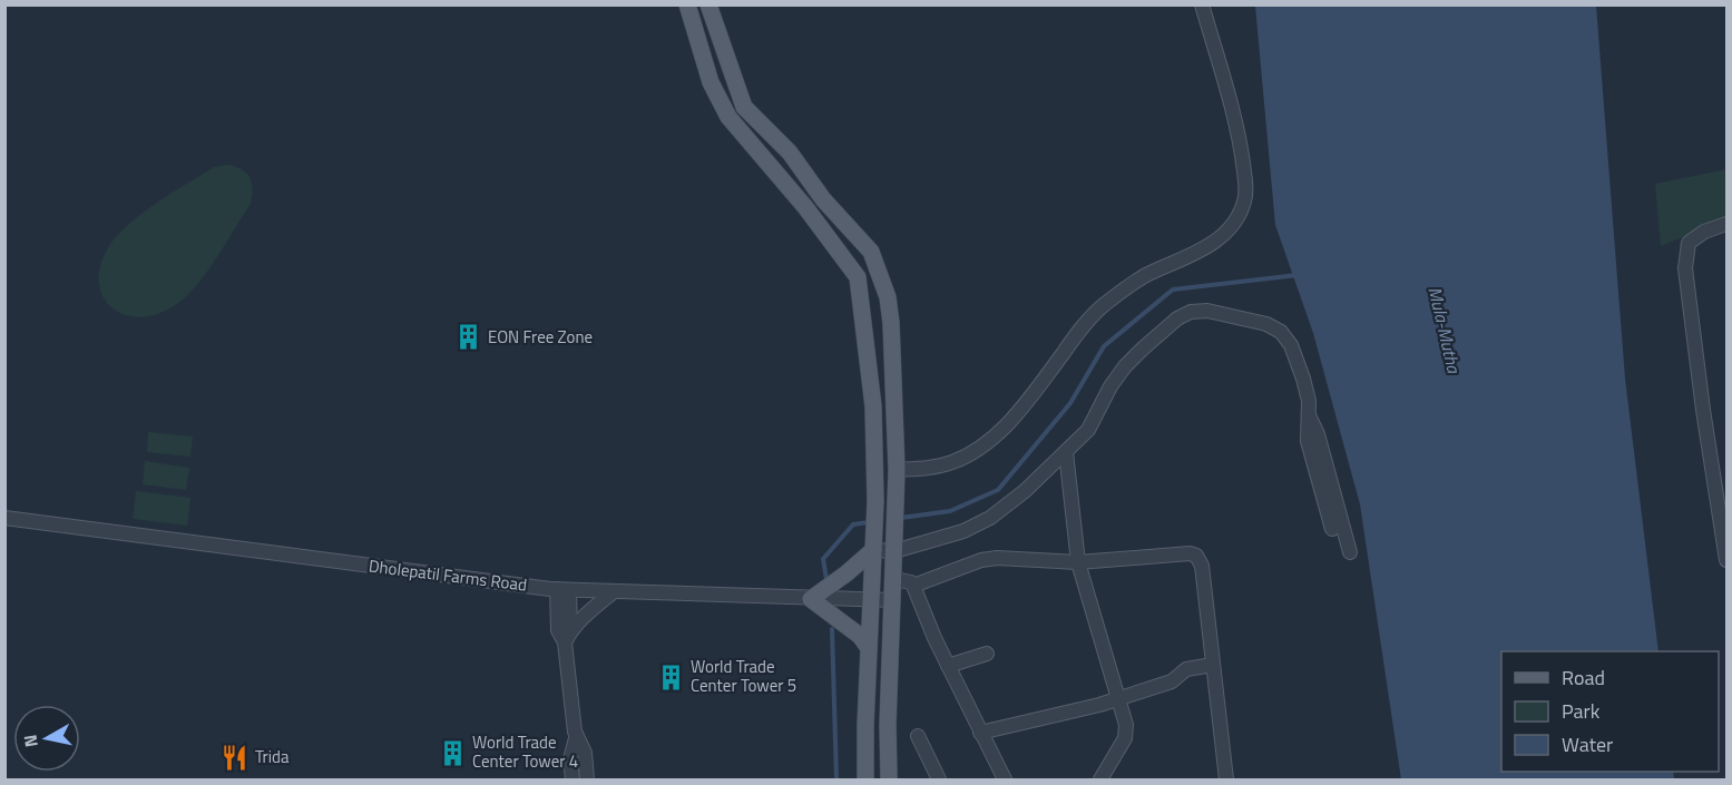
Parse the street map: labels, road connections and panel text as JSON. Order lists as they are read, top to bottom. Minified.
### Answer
{"streets":{"street":["Dholepatil Farms Road"]},"water":["Mula-Mutha"],"places":{"building":["EON Free Zone","World Trade Center Tower 5","World Trade Center Tower 4"],"restaurant":["Trida"]},"legend":["Road","Park","Water"],"north":"left"}
